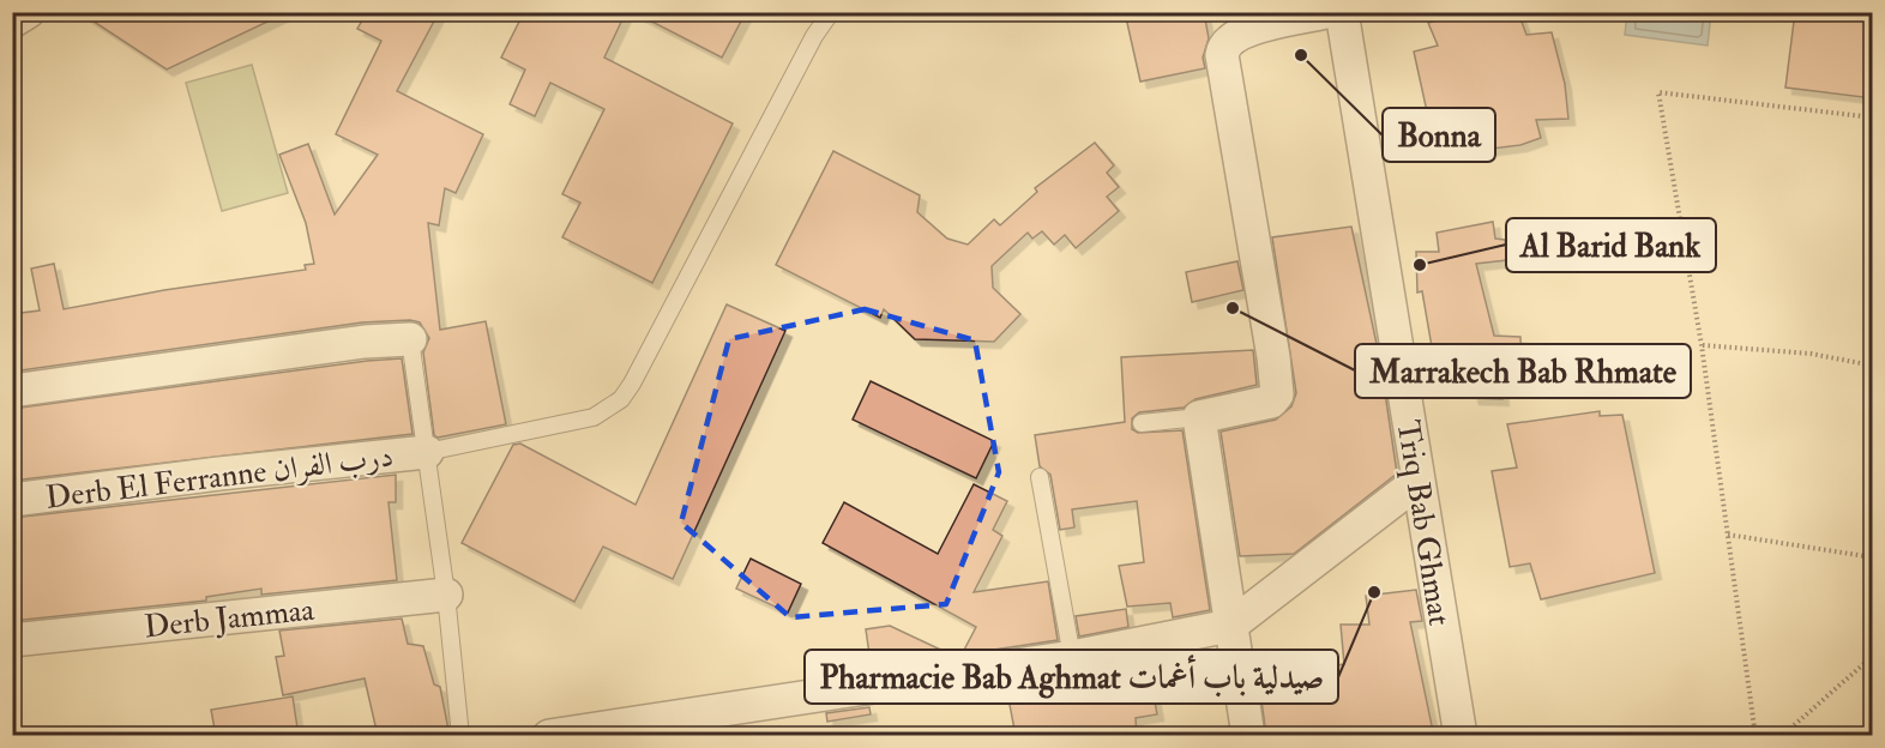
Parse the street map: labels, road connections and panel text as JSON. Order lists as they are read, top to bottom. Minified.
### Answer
{"streets":{"street":["Derb El Ferranne درب الفران","Triq Bab Ghmat","Derb Jammaa"]},"places":["Bonna","Al Barid Bank","Marrakech Bab Rhmate","Pharmacie Bab Aghmat صيدلية باب أغمات"]}
